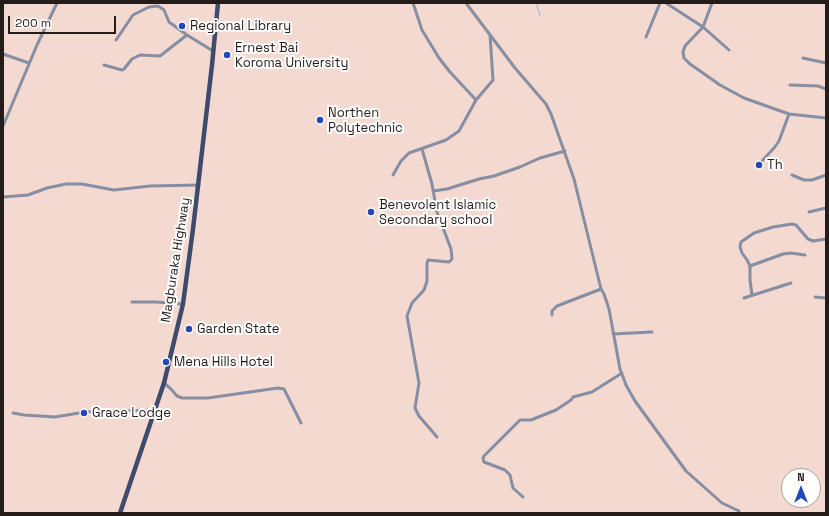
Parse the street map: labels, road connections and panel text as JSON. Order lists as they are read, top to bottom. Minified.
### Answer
{"streets":{"main road":["Magburaka Highway"]},"places":["Regional Library","Ernest Bai Koroma University","Northen Polytechnic","Th","Benevolent Islamic Secondary school","Garden State","Mena Hills Hotel","Grace Lodge"],"scale_bar":"200 m","north":"top"}
